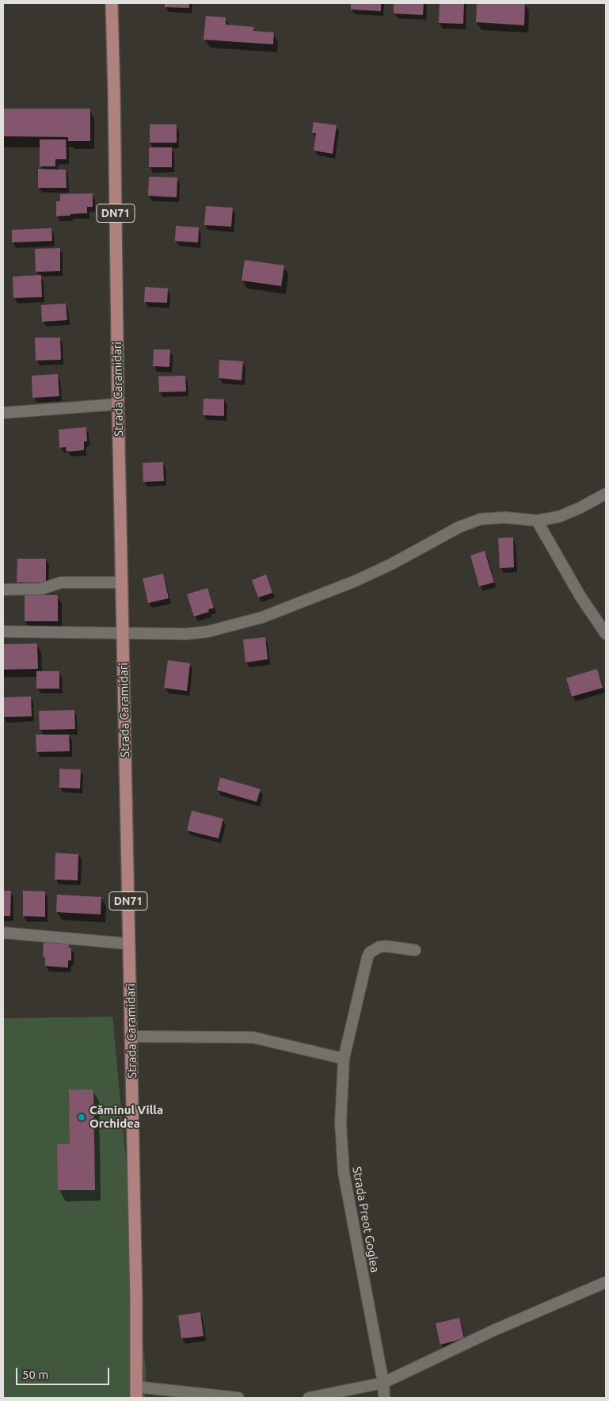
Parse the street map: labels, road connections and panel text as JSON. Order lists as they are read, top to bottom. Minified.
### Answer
{"streets":{"main road":["DN71","Strada Caramidari"],"street":["Strada Preot Goglea"]},"places":["Căminul Villa Orchidea"],"scale_bar":"50 m"}
